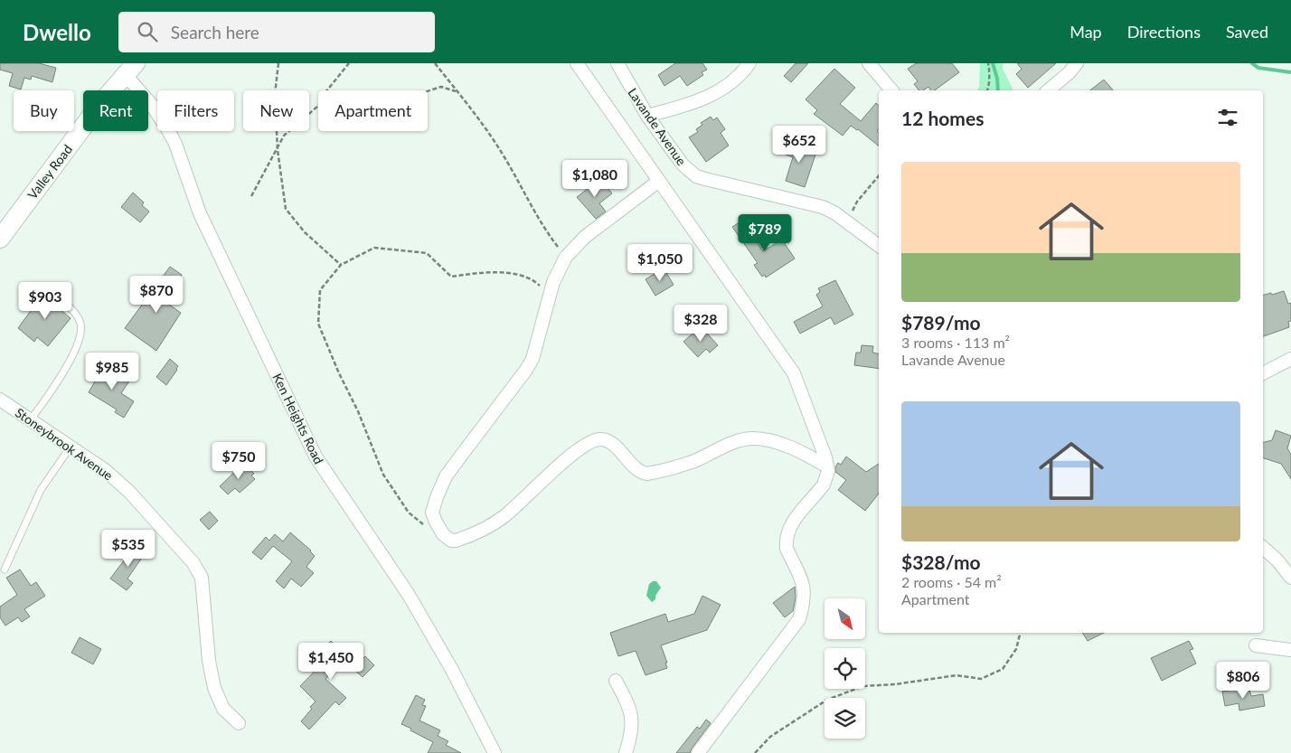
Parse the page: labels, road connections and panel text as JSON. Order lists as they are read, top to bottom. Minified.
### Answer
{"streets":{"street":["Lavande Avenue","Valley Road","Ken Heights Road","Stoneybrook Avenue"]},"crossings":[["Valley Road","Ken Heights Road"]],"north":"bottom right","page":{"header":"Dwello","search":"Search here","nav":["Map","Directions","Saved"],"chip":["Buy","Rent","Filters","New","Apartment"],"heading":"12 homes","price":["$652","$1,080","$789","$1,050","$870","$903","$328","$985","$750","$535","$1,450","$806"],"list":[{"name":"$789/mo","note":"3 rooms · 113 m² · Lavande Avenue"},{"name":"$328/mo","note":"2 rooms · 54 m² · Apartment"}]}}
